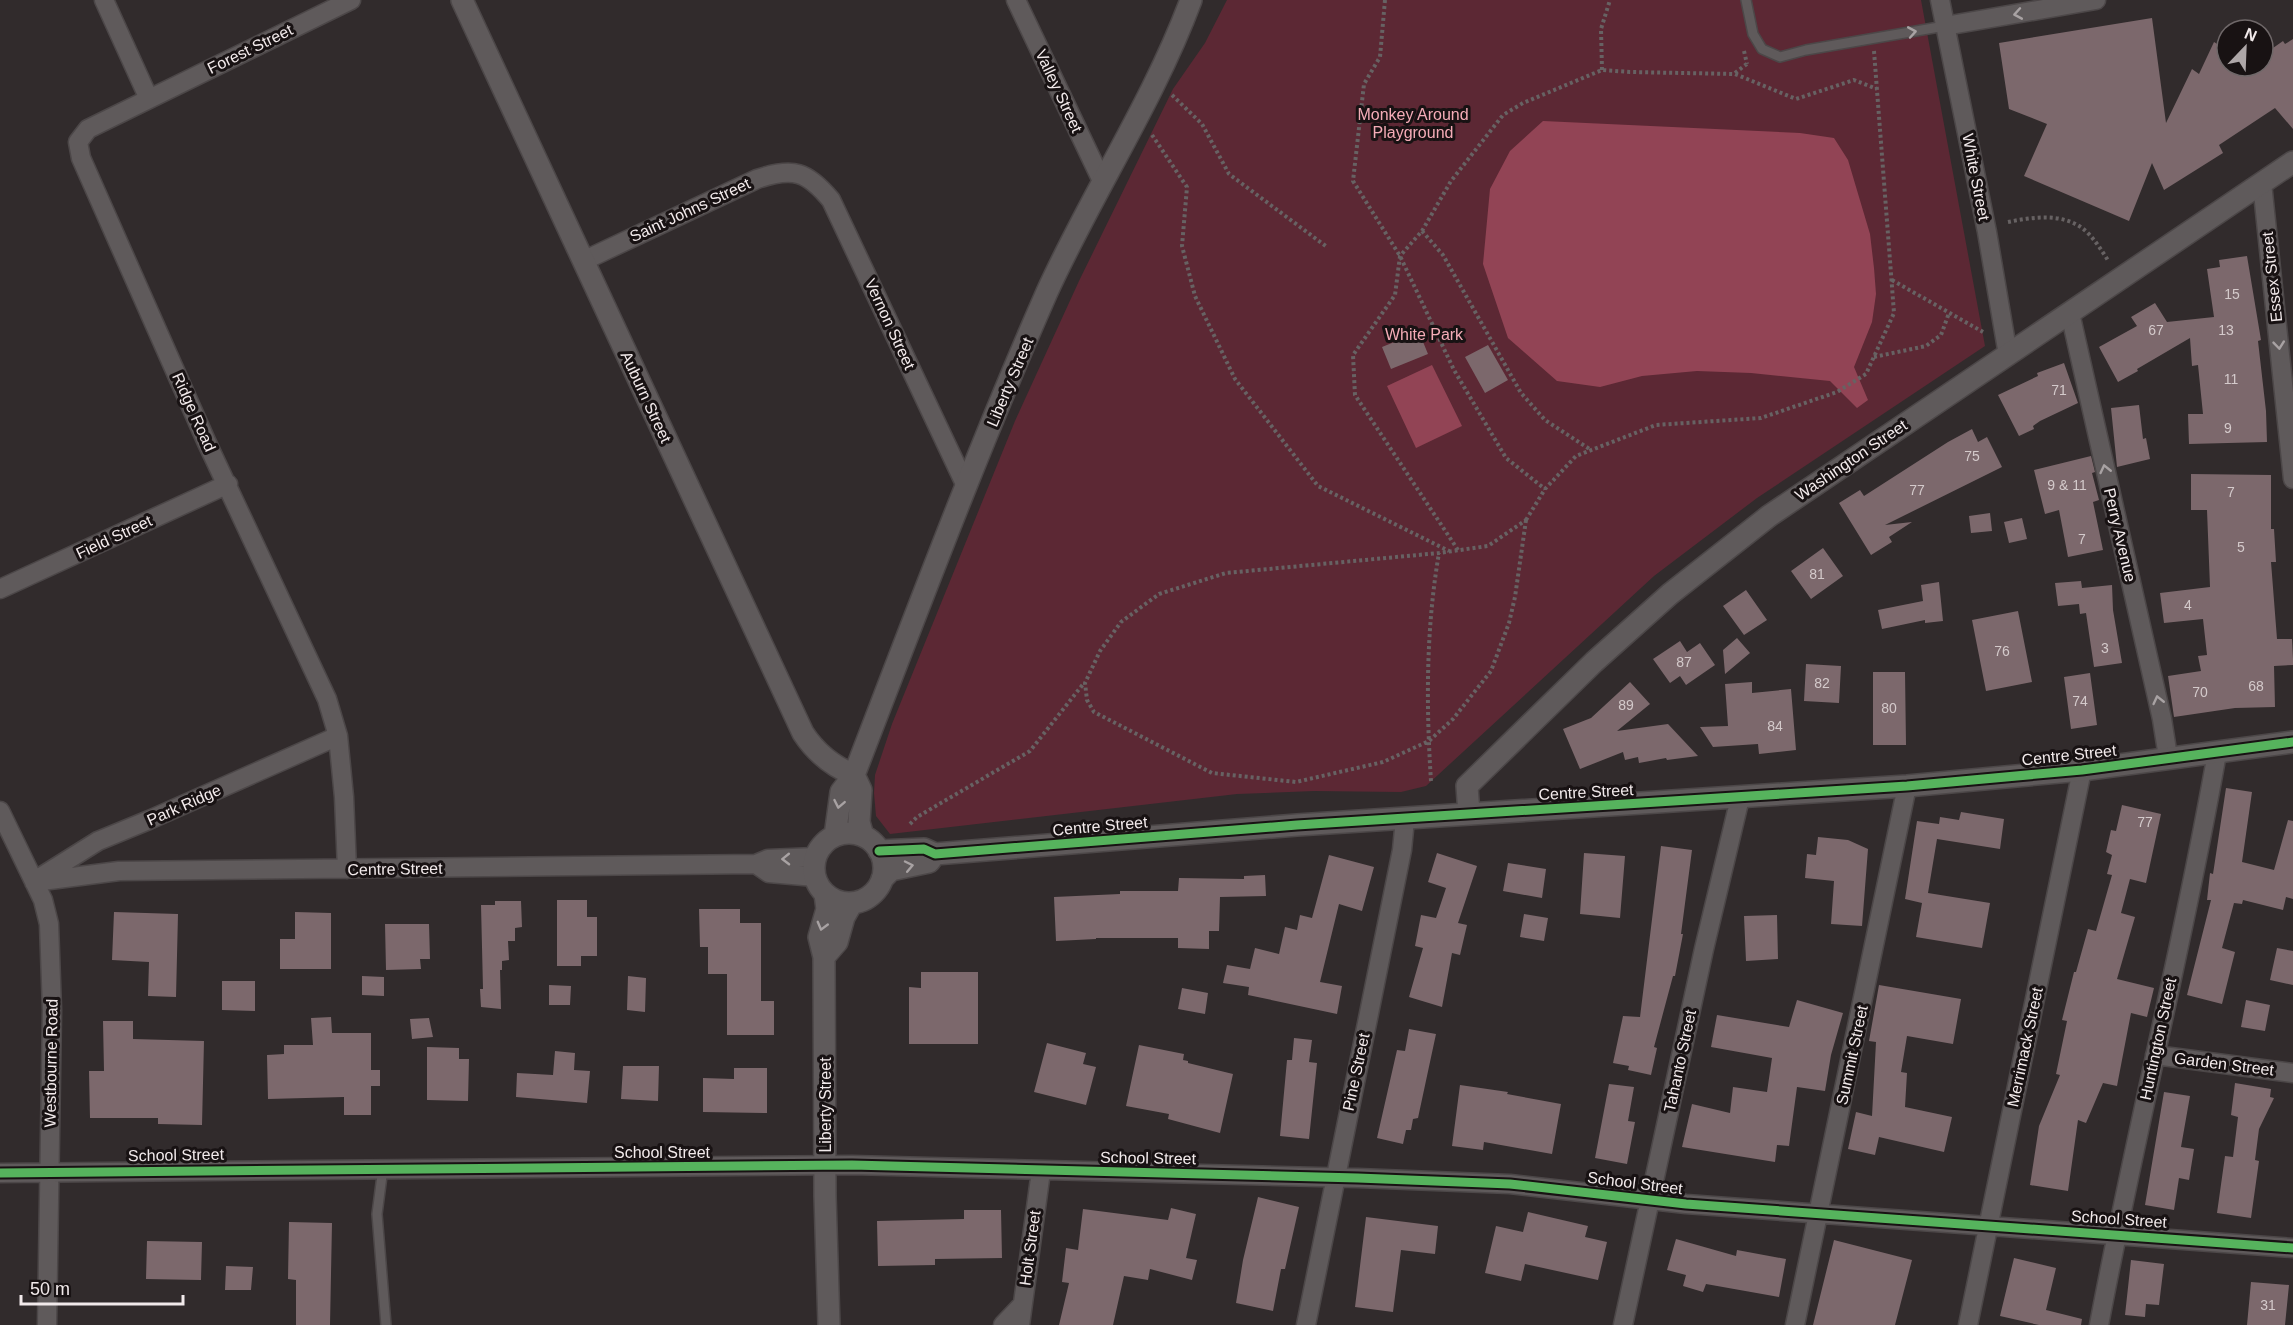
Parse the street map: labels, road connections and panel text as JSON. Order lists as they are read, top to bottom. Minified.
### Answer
{"streets":{"street":["Forest Street","Valley Street","White Street","Saint Johns Street","Essex Street","Vernon Street","Liberty Street","Auburn Street","Ridge Road","Washington Street","Perry Avenue","Field Street","Centre Street","Park Ridge","Huntington Street","Merrimack Street","Summit Street","Tahanto Street","Westbourne Road","Garden Street","Pine Street","School Street","Holt Street"]},"crossings":[["Forest Street","Ridge Road"],["Valley Street","Liberty Street"],["White Street","Washington Street"],["Saint Johns Street","Vernon Street"],["Saint Johns Street","Auburn Street"],["Essex Street","Washington Street"],["Vernon Street","Liberty Street"],["Liberty Street","Auburn Street"],["Liberty Street","Centre Street"],["Liberty Street","School Street"],["Ridge Road","Field Street"],["Ridge Road","Centre Street"],["Ridge Road","Park Ridge"],["Washington Street","Perry Avenue"],["Washington Street","Centre Street"],["Perry Avenue","Centre Street"],["Centre Street","Park Ridge"],["Centre Street","Huntington Street"],["Centre Street","Merrimack Street"],["Centre Street","Summit Street"],["Centre Street","Tahanto Street"],["Centre Street","Westbourne Road"],["Centre Street","Pine Street"],["Park Ridge","Westbourne Road"],["Huntington Street","Garden Street"],["Huntington Street","School Street"],["Merrimack Street","School Street"],["Summit Street","School Street"],["Tahanto Street","School Street"],["Westbourne Road","School Street"],["Pine Street","School Street"],["School Street","Holt Street"]],"one_way":["Essex Street","Perry Avenue"],"parks":["Monkey Around Playground","White Park"],"house_numbers":["15","67","13","11","71","9","75","9 & 11","77","7","7","5","81","4","3","76","87","82","68","70","74","89","80","84","77","31"],"scale_bar":"50 m","north":"top right"}
